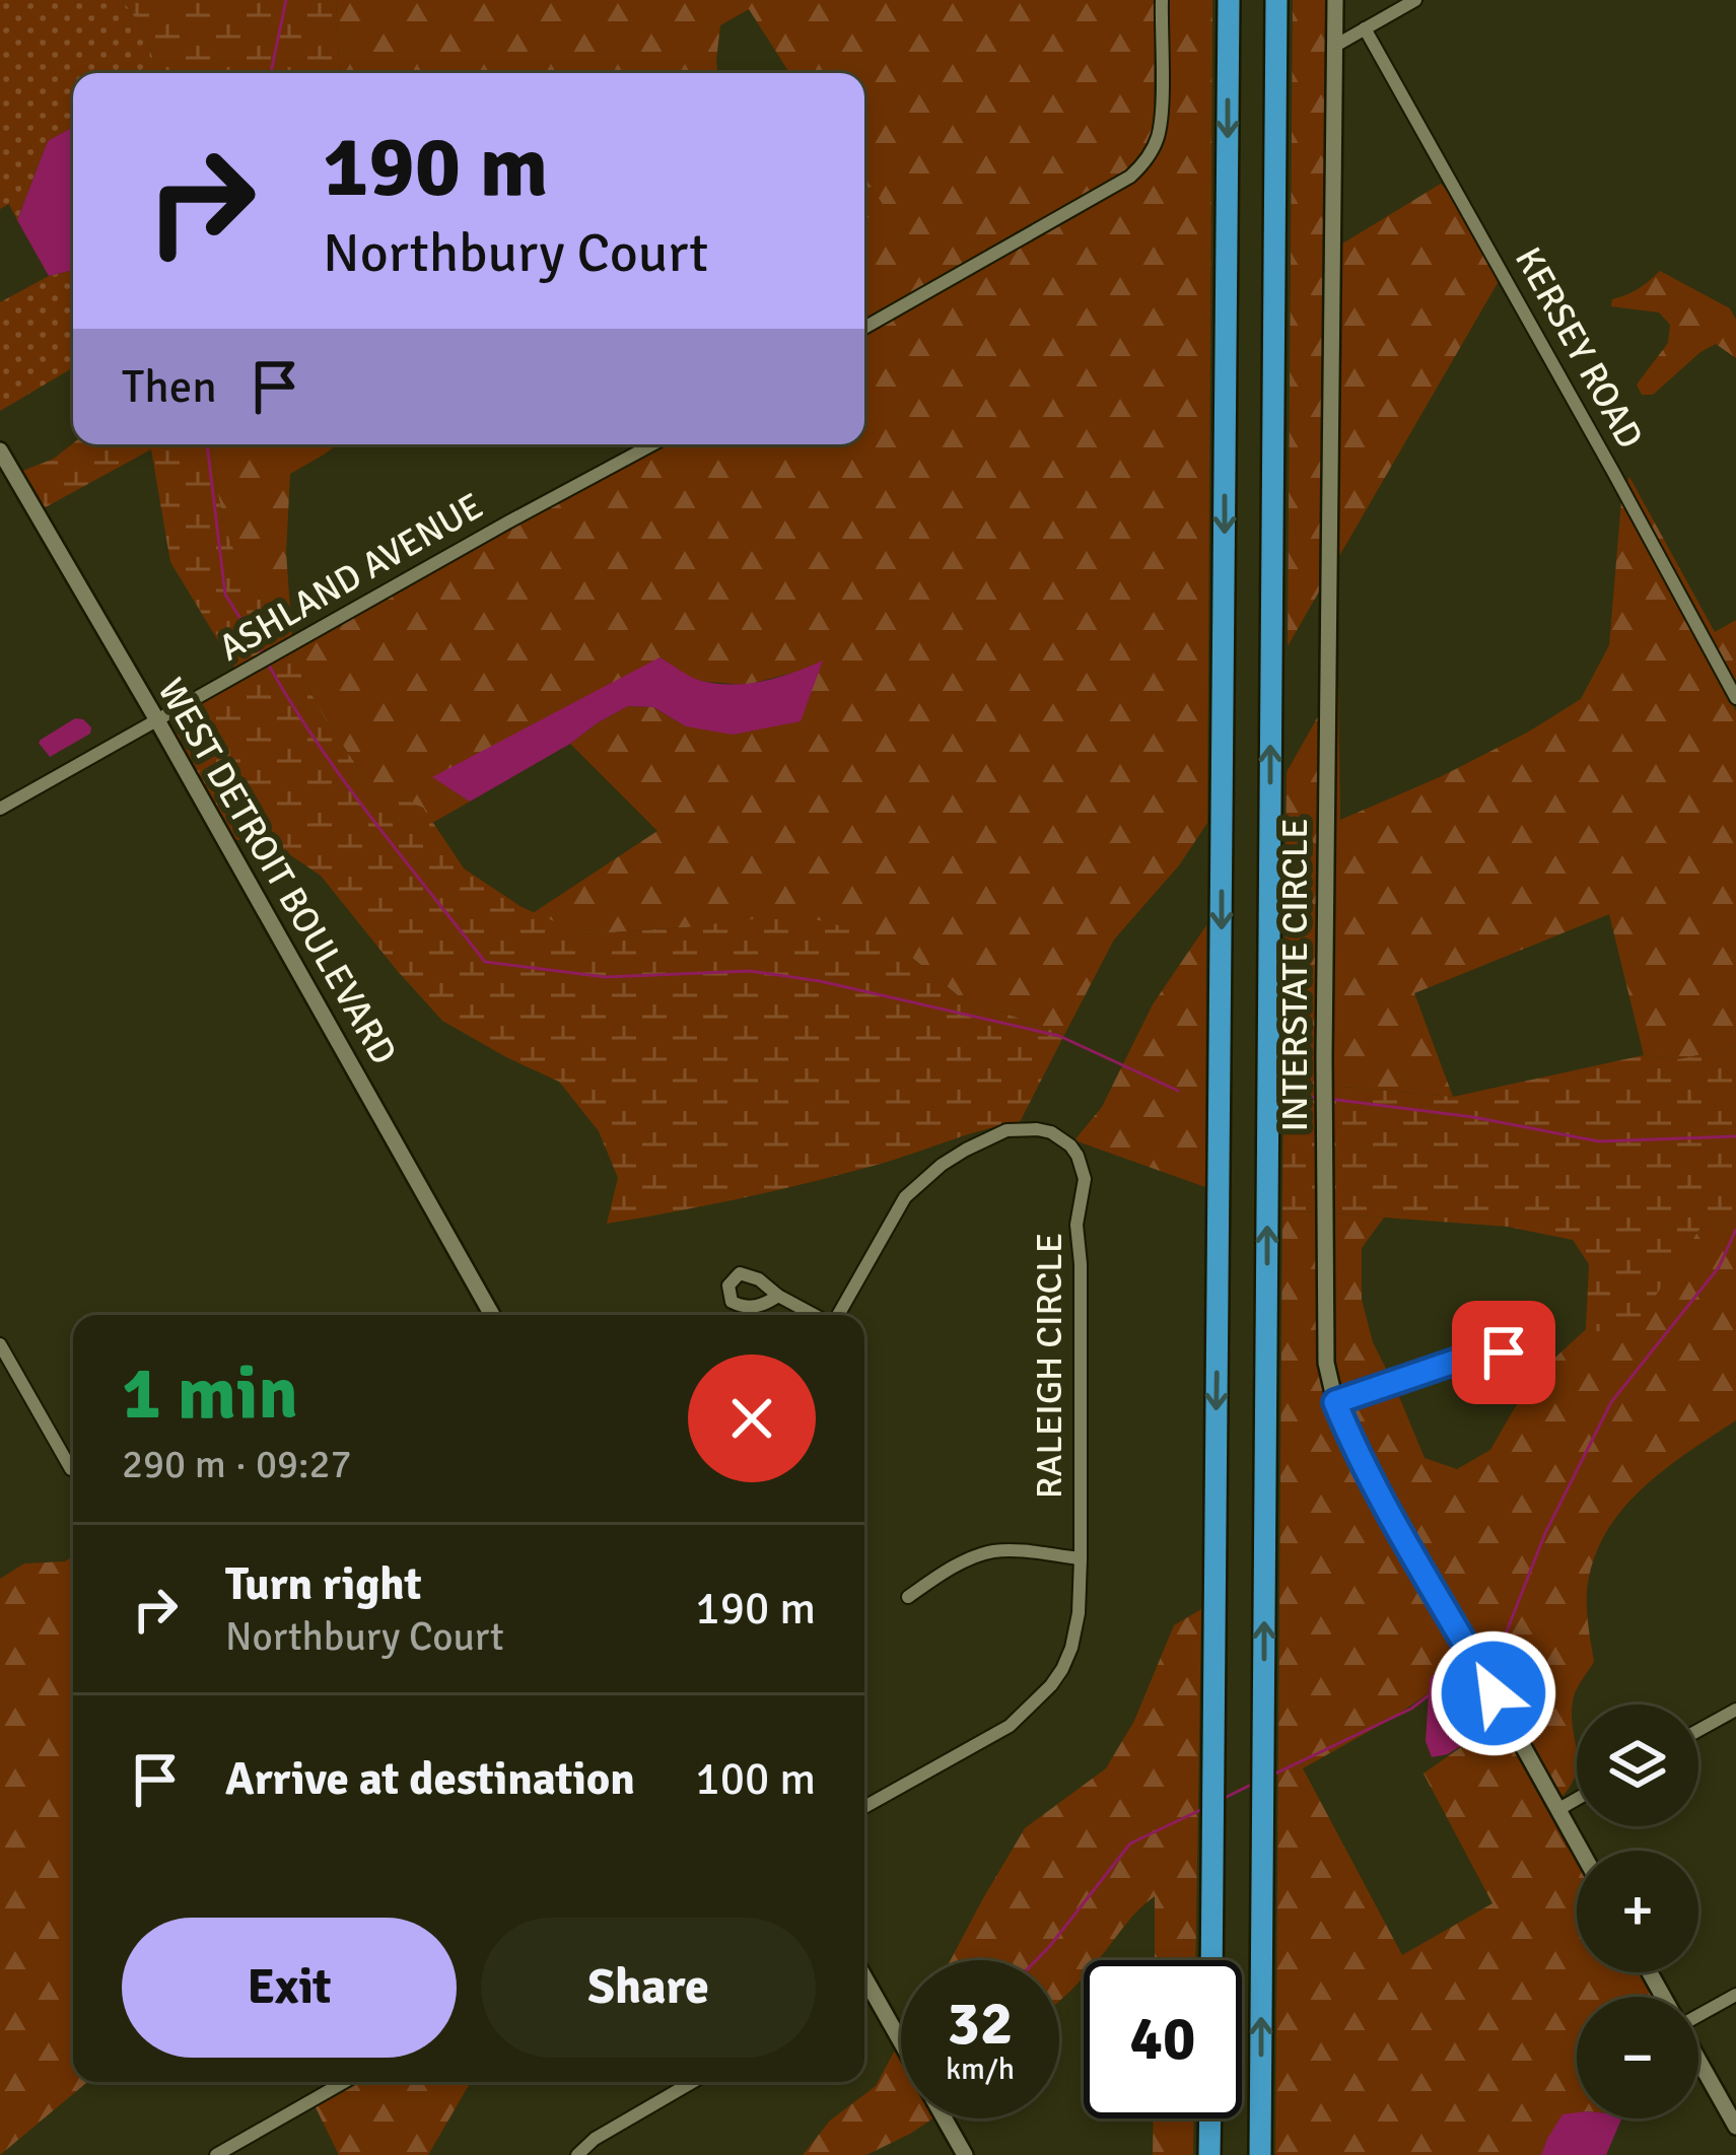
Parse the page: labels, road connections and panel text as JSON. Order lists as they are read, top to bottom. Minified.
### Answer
{"streets":{"street":["KERSEY ROAD","ASHLAND AVENUE","WEST DETROIT BOULEVARD","INTERSTATE CIRCLE","RALEIGH CIRCLE"]},"crossings":[["ASHLAND AVENUE","WEST DETROIT BOULEVARD"]],"page":{"turn":["190 m","Northbury Court"],"then":"Then","heading":["1 min","290 m · 09:27"],"list":[{"name":"Turn right","note":"Northbury Court","value":"190 m"},{"name":"Arrive at destination","value":"100 m"}],"map_buttons":["+","−"],"buttons":["Exit","Share"],"speed":"32 km/h","limit":"40"}}
